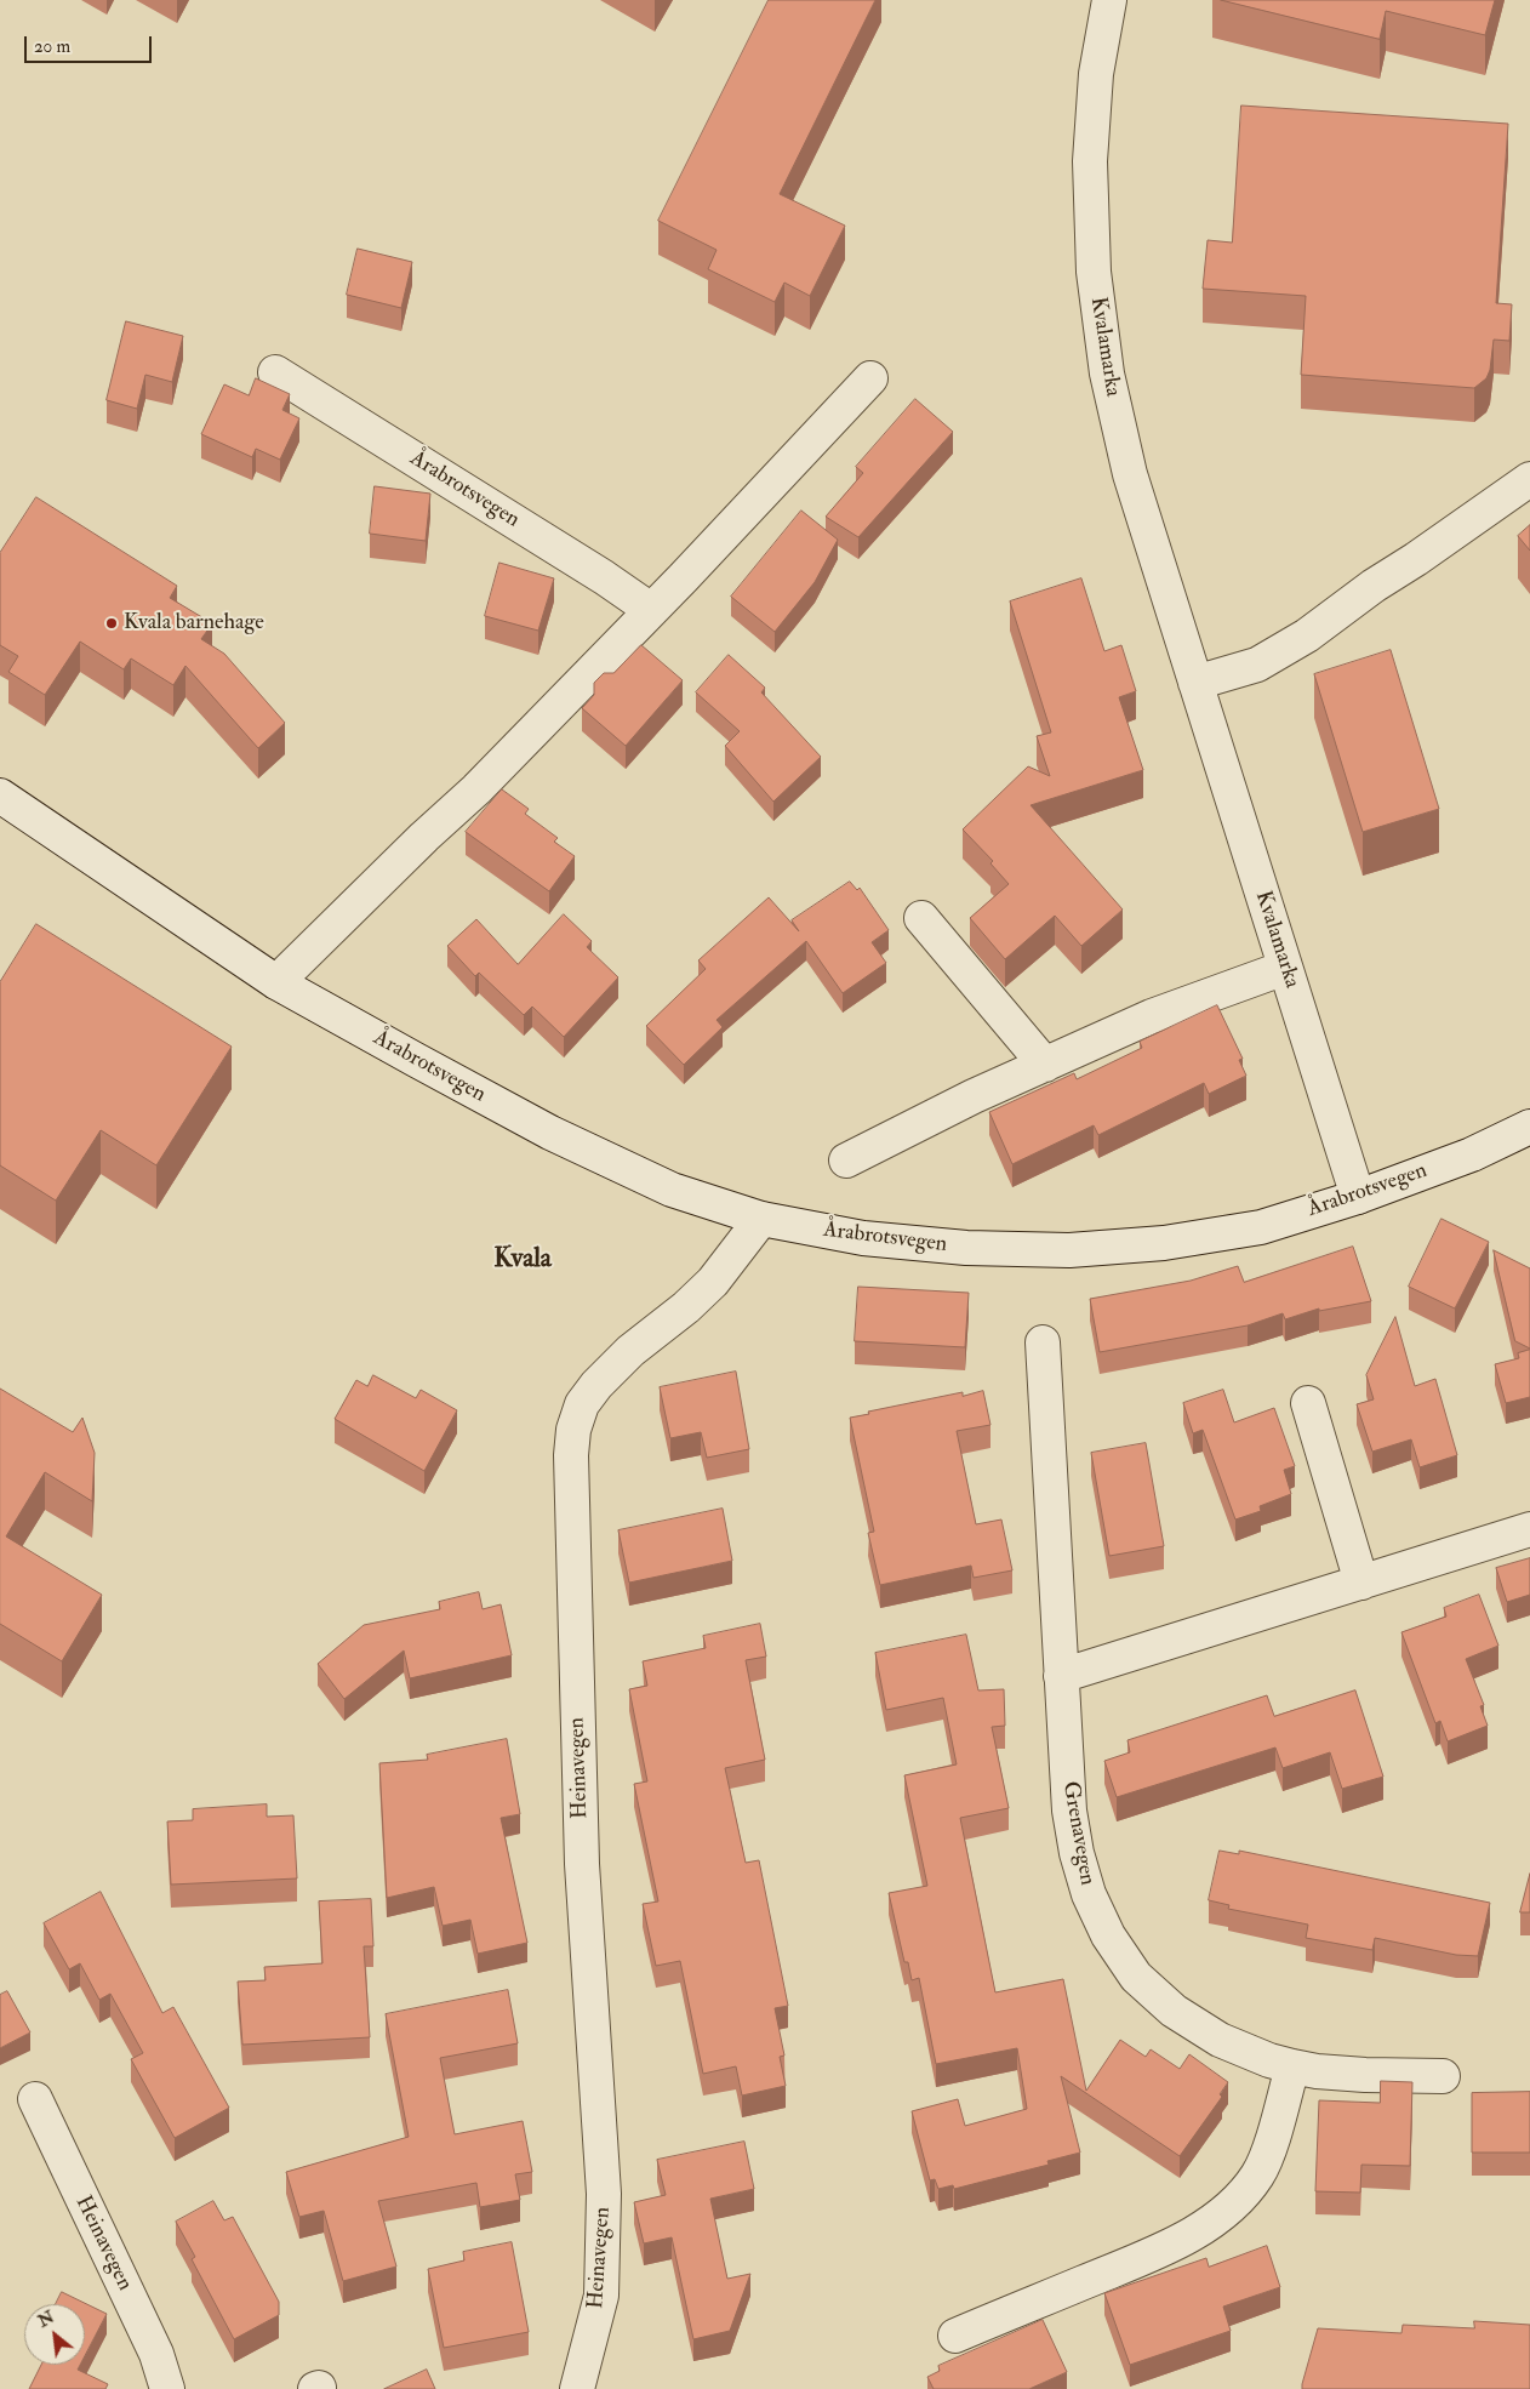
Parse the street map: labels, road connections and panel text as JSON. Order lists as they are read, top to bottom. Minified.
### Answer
{"streets":{"street":["Kvalamarka","Årabrotsvegen","Heinavegen","Grenavegen"]},"crossings":[["Kvalamarka","Årabrotsvegen"],["Årabrotsvegen","Heinavegen"]],"districts":["Kvala"],"places":["Kvala barnehage"],"scale_bar":"20 m","north":"top left"}
